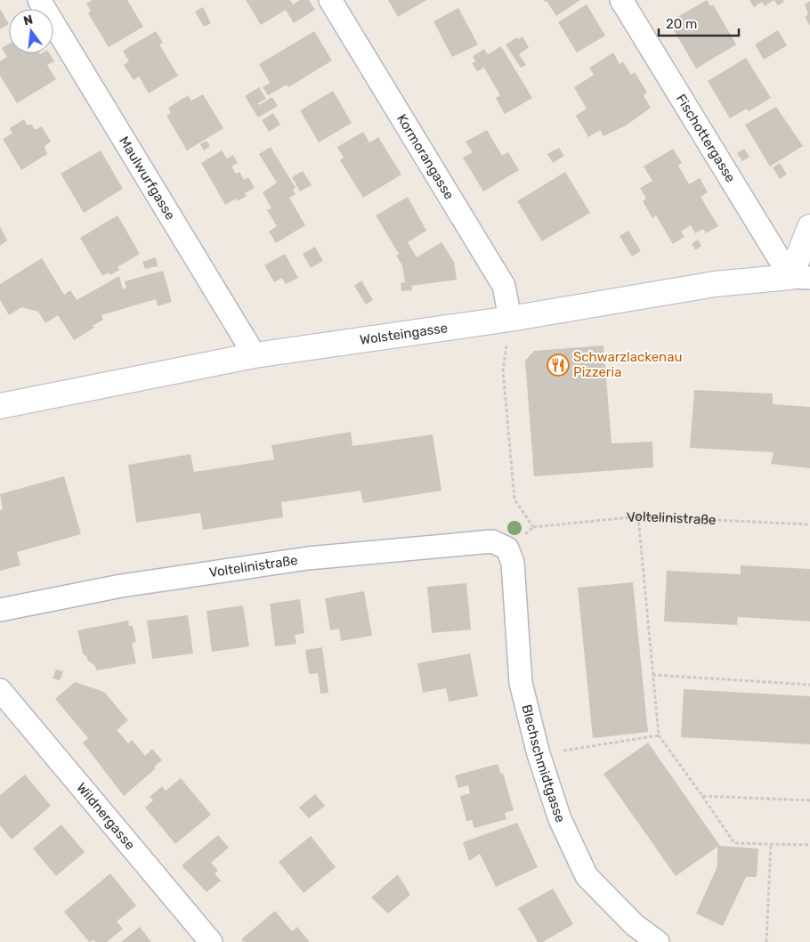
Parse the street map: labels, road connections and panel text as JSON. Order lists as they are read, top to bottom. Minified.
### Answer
{"streets":{"street":["Fischottergasse","Kormorangasse","Maulwurfgasse","Wolsteingasse","Voltelinistraße","Blechschmidtgasse","Wildnergasse"]},"crossings":[["Fischottergasse","Wolsteingasse"],["Kormorangasse","Wolsteingasse"],["Kormorangasse","Voltelinistraße"],["Maulwurfgasse","Wolsteingasse"],["Wolsteingasse","Voltelinistraße"],["Voltelinistraße","Blechschmidtgasse"]],"places":{"restaurant":["Schwarzlackenau Pizzeria"]},"scale_bar":"20 m","north":"top"}
